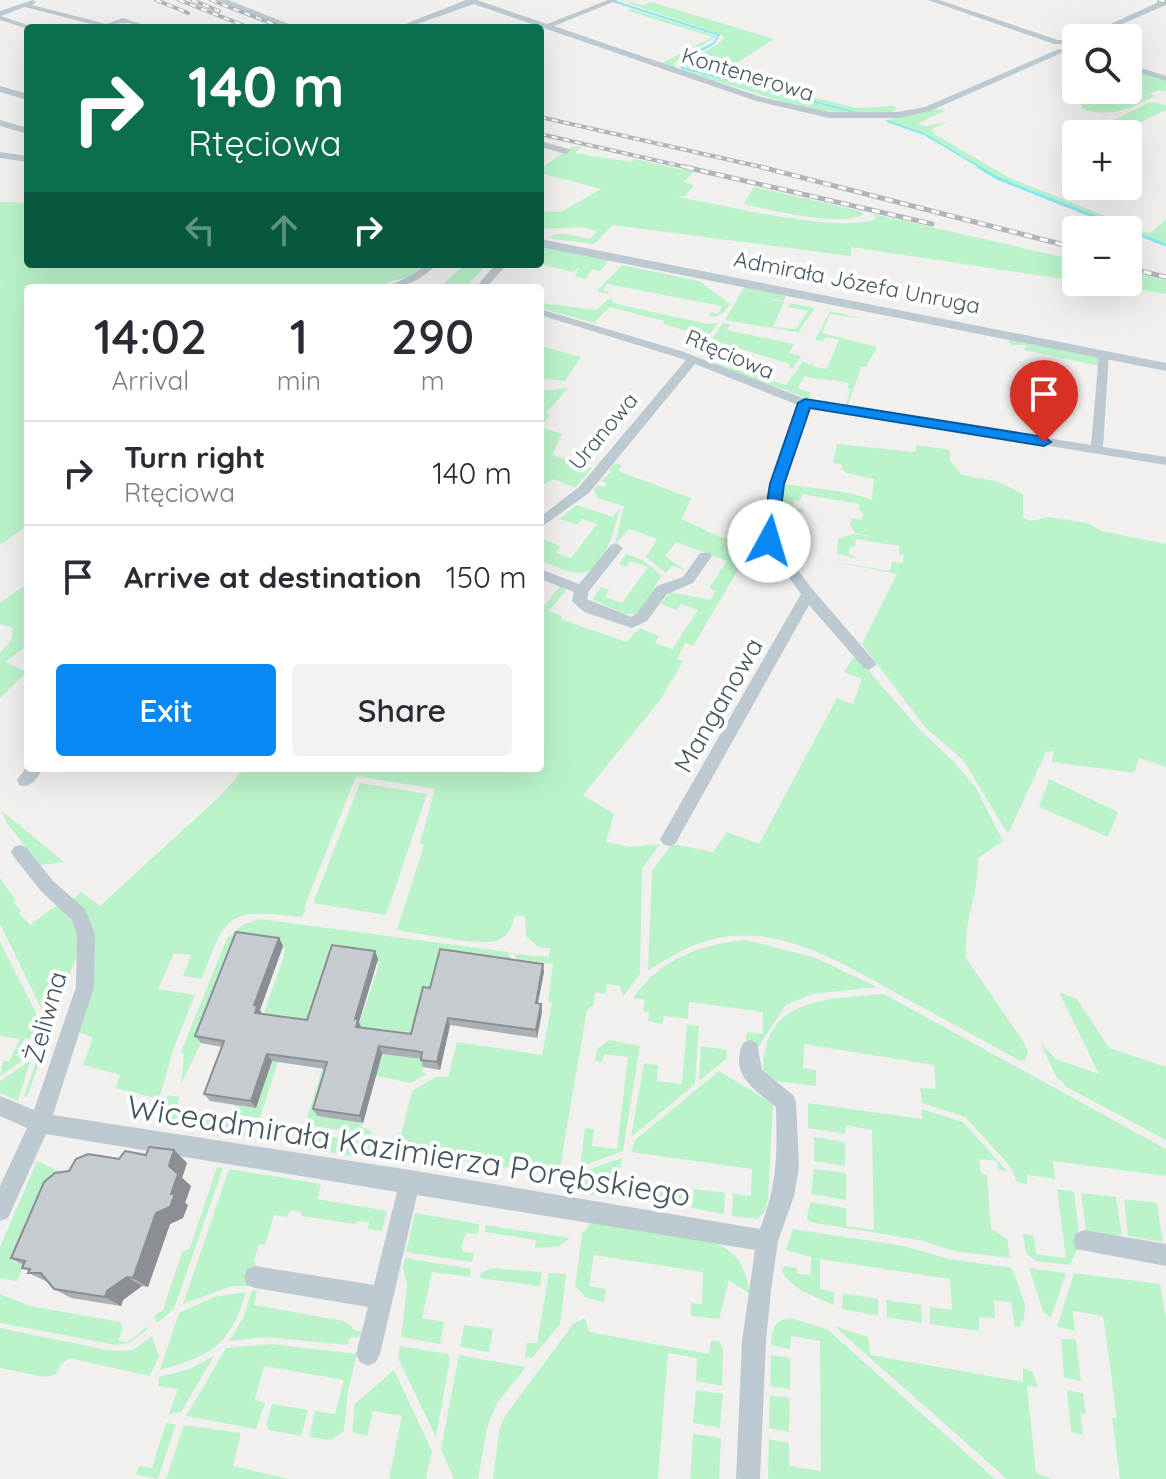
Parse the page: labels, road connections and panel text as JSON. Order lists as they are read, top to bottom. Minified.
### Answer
{"streets":{"street":["Kontenerowa","Admirała Józefa Unruga","Rtęciowa","Uranowa","Manganowa","Żeliwna","Wiceadmirała Kazimierza Porębskiego"]},"crossings":[["Rtęciowa","Uranowa"],["Żeliwna","Wiceadmirała Kazimierza Porębskiego"]],"page":{"map_buttons":["+","−"],"turn":["140 m","Rtęciowa"],"eta":["14:02","Arrival","1","min","290","m"],"list":[{"name":"Turn right","note":"Rtęciowa","value":"140 m"},{"name":"Arrive at destination","value":"150 m"}],"buttons":["Exit","Share"]}}
